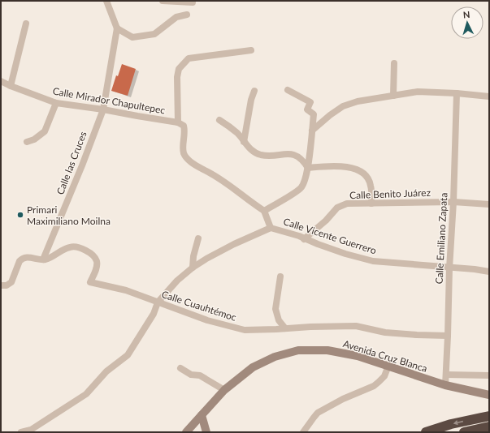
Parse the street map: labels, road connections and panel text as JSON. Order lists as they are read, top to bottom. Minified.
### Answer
{"streets":{"main road":["Avenida Cruz Blanca"],"street":["Calle Mirador Chapultepec","Calle las Cruces","Calle Benito Juárez","Calle Vicente Guerrero","Calle Emiliano Zapata","Calle Cuauhtémoc"]},"crossings":[["Calle Mirador Chapultepec","Calle las Cruces"],["Calle las Cruces","Calle Cuauhtémoc"],["Calle Benito Juárez","Calle Vicente Guerrero"],["Calle Benito Juárez","Calle Emiliano Zapata"],["Calle Vicente Guerrero","Calle Emiliano Zapata"],["Calle Vicente Guerrero","Calle Cuauhtémoc"],["Calle Emiliano Zapata","Calle Cuauhtémoc"],["Calle Emiliano Zapata","Avenida Cruz Blanca"]],"places":["Primari Maximiliano Moilna"],"north":"top"}
